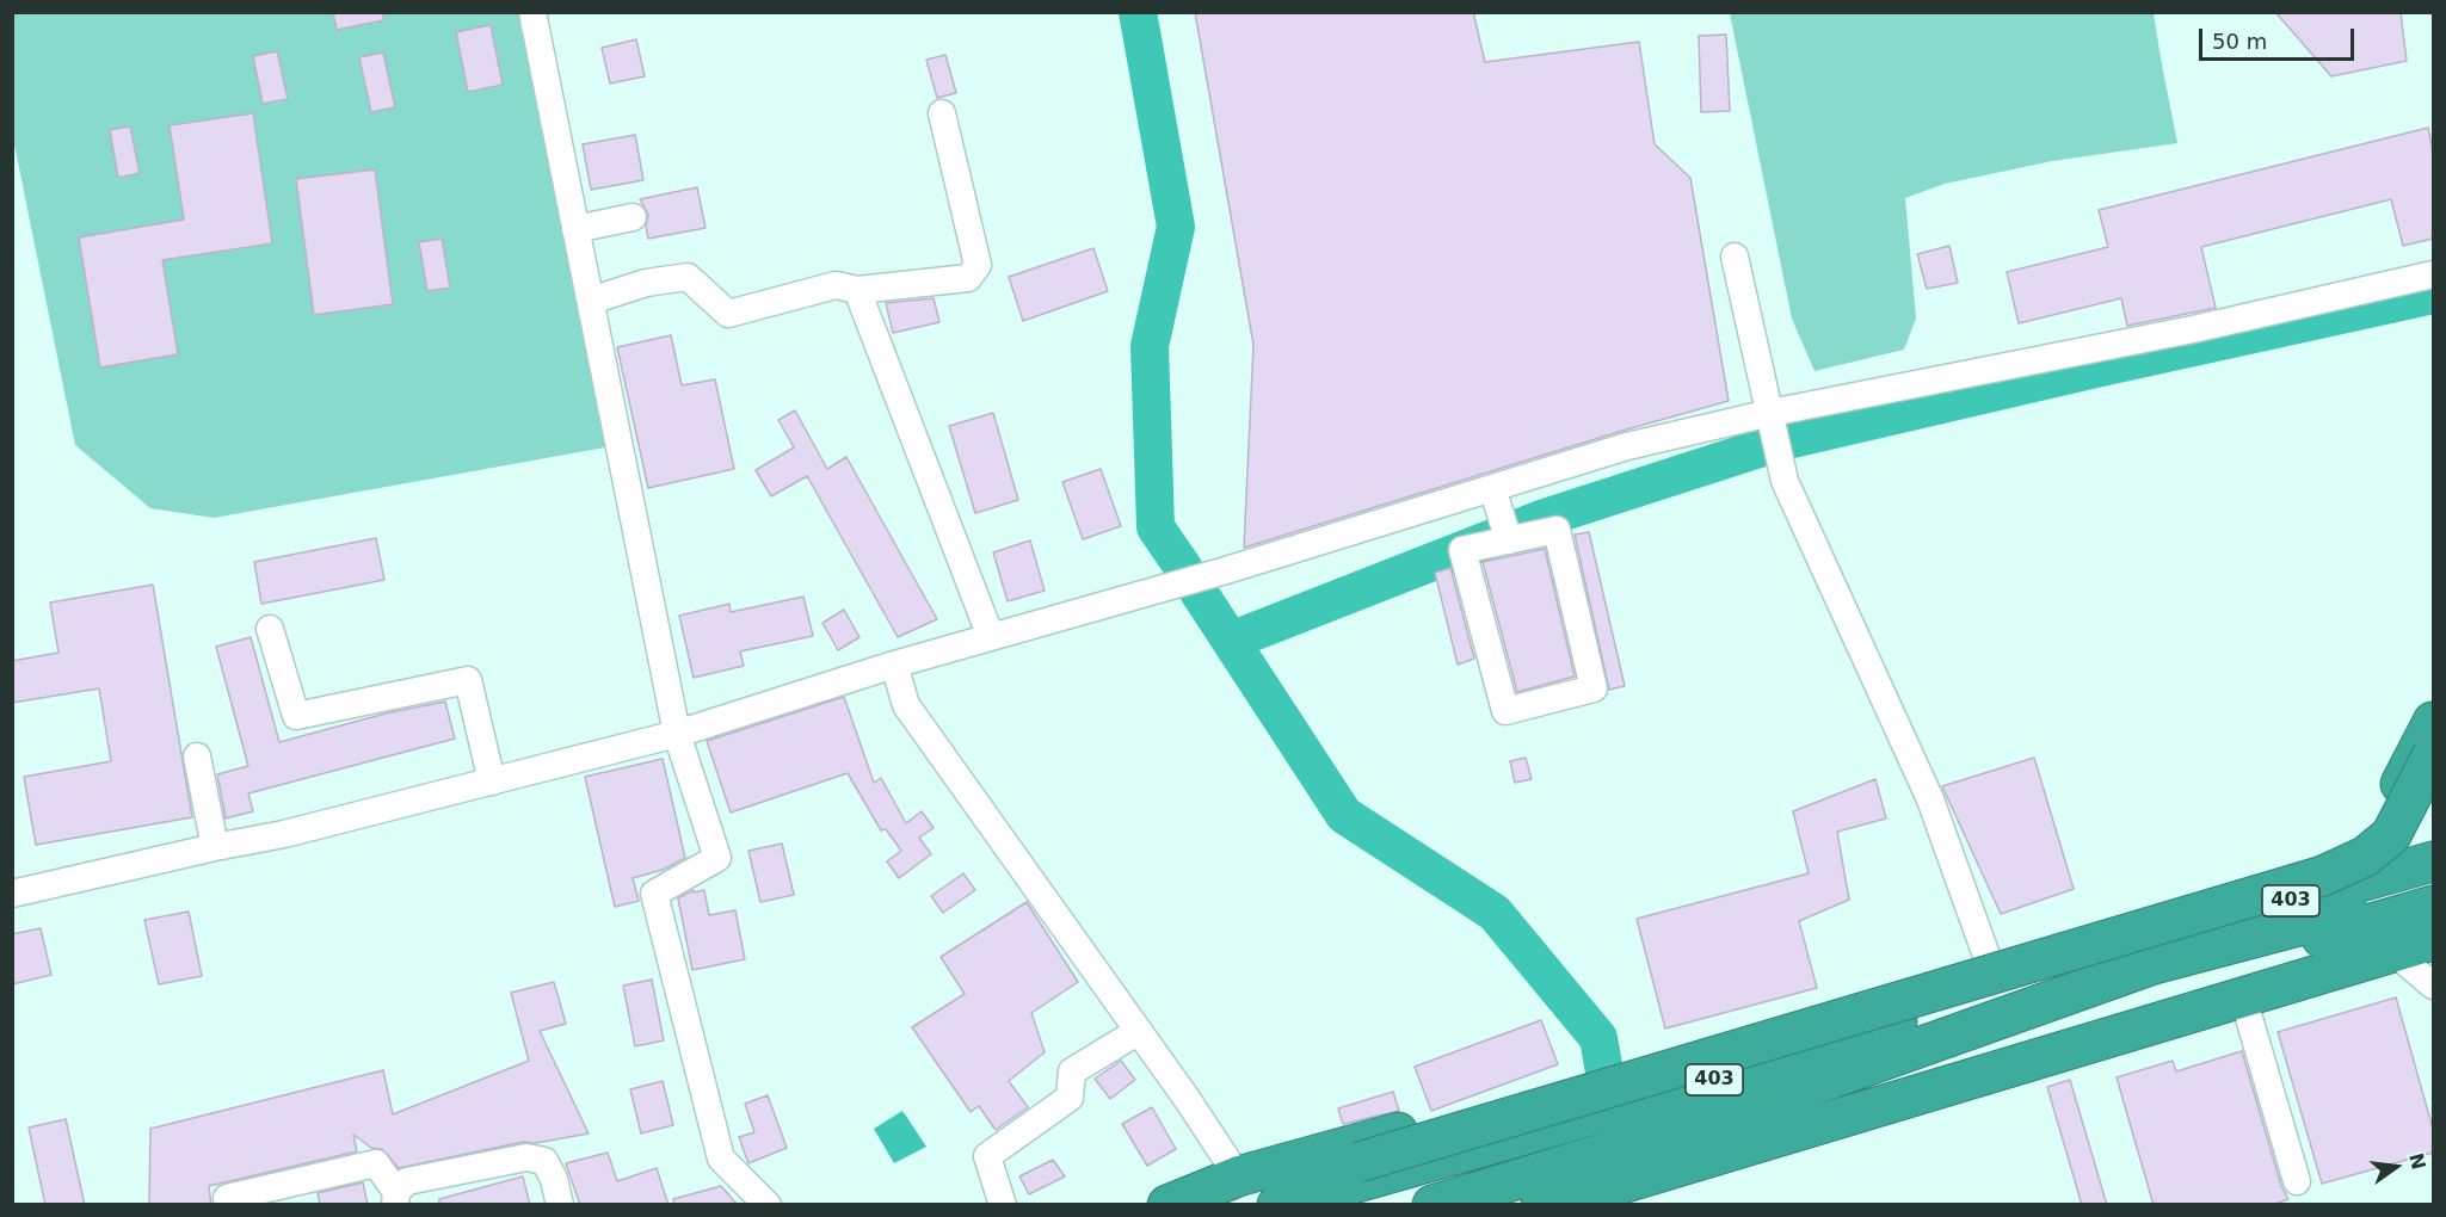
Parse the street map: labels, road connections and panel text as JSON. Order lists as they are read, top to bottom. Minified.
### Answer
{"streets":{"highway":["403"]},"scale_bar":"50 m","north":"right"}
